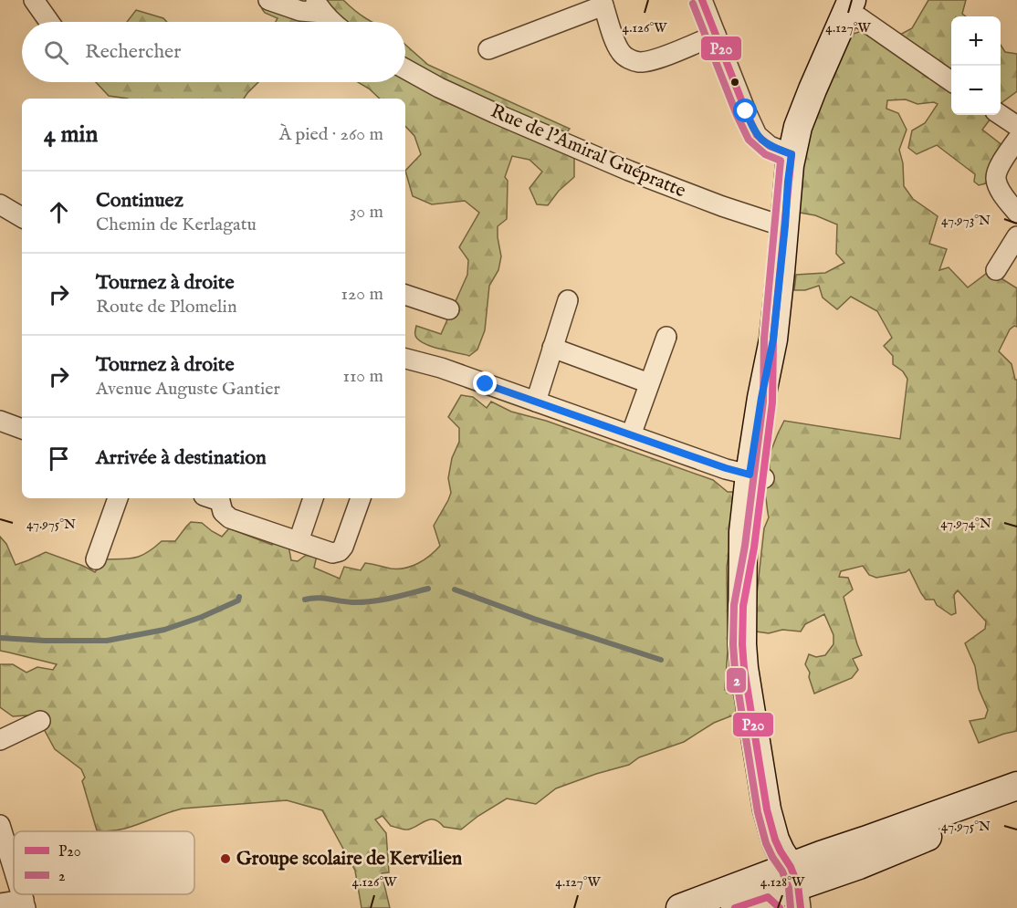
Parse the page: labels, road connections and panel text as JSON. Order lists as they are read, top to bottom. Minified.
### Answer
{"streets":{"street":["Rue de l'Amiral Guépratte"]},"places":["Groupe scolaire de Kervilien"],"lines":["transit line P20","transit line 2"],"legend":["P20","2"],"page":{"map_buttons":["+","−"],"search":"Rechercher","heading":["4 min","À pied · 260 m"],"list":[["Continuez","Chemin de Kerlagatu","30 m"],["Tournez à droite","Route de Plomelin","120 m"],["Tournez à droite","Avenue Auguste Gantier","110 m"],"Arrivée à destination"]},"coordinates":["4.126°W","4.127°W","47.973°N","47.974°N","47.975°N","4.128°W"]}
